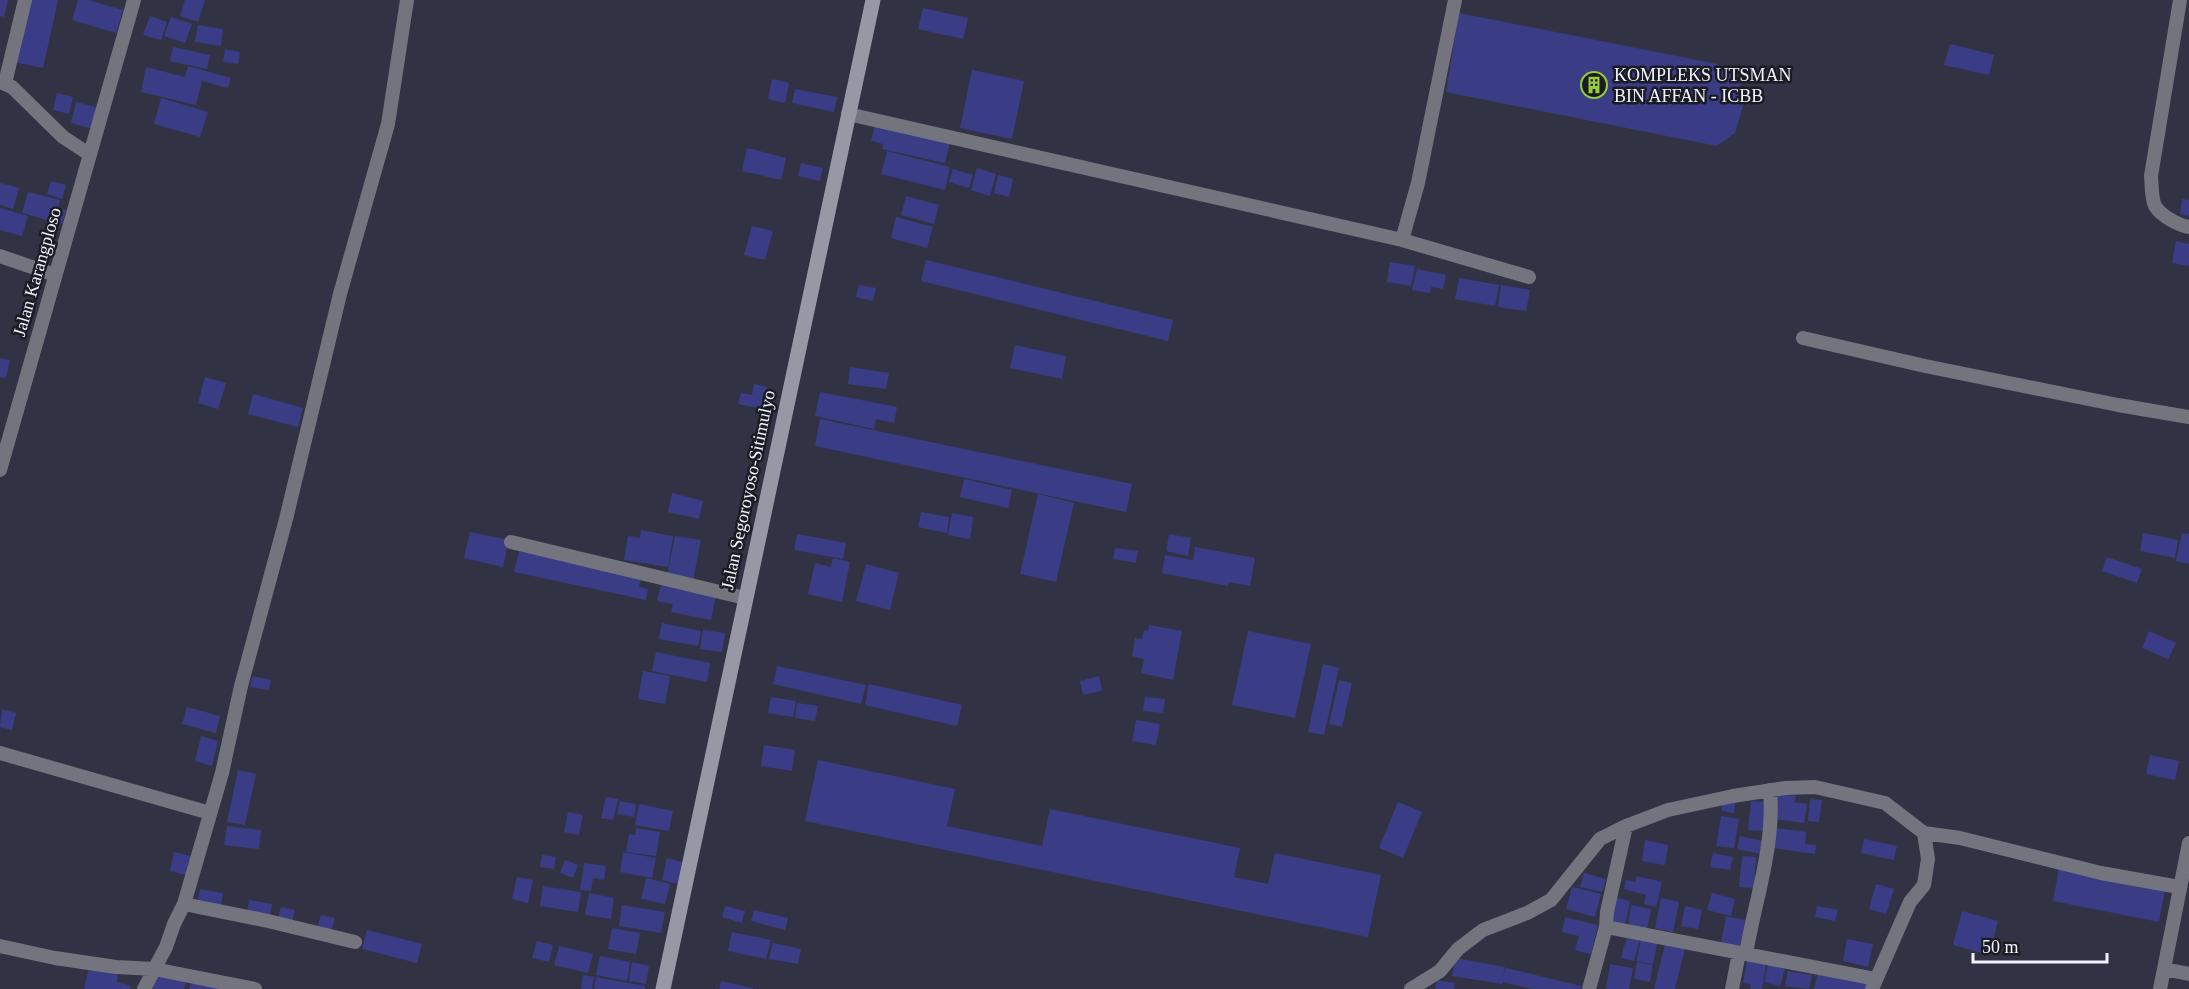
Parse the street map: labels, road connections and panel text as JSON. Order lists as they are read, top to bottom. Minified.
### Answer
{"streets":{"main road":["Jalan Segoroyoso-Sitimulyo"],"street":["Jalan Karangploso"]},"places":{"building":["KOMPLEKS UTSMAN BIN AFFAN - ICBB"]},"scale_bar":"50 m"}
